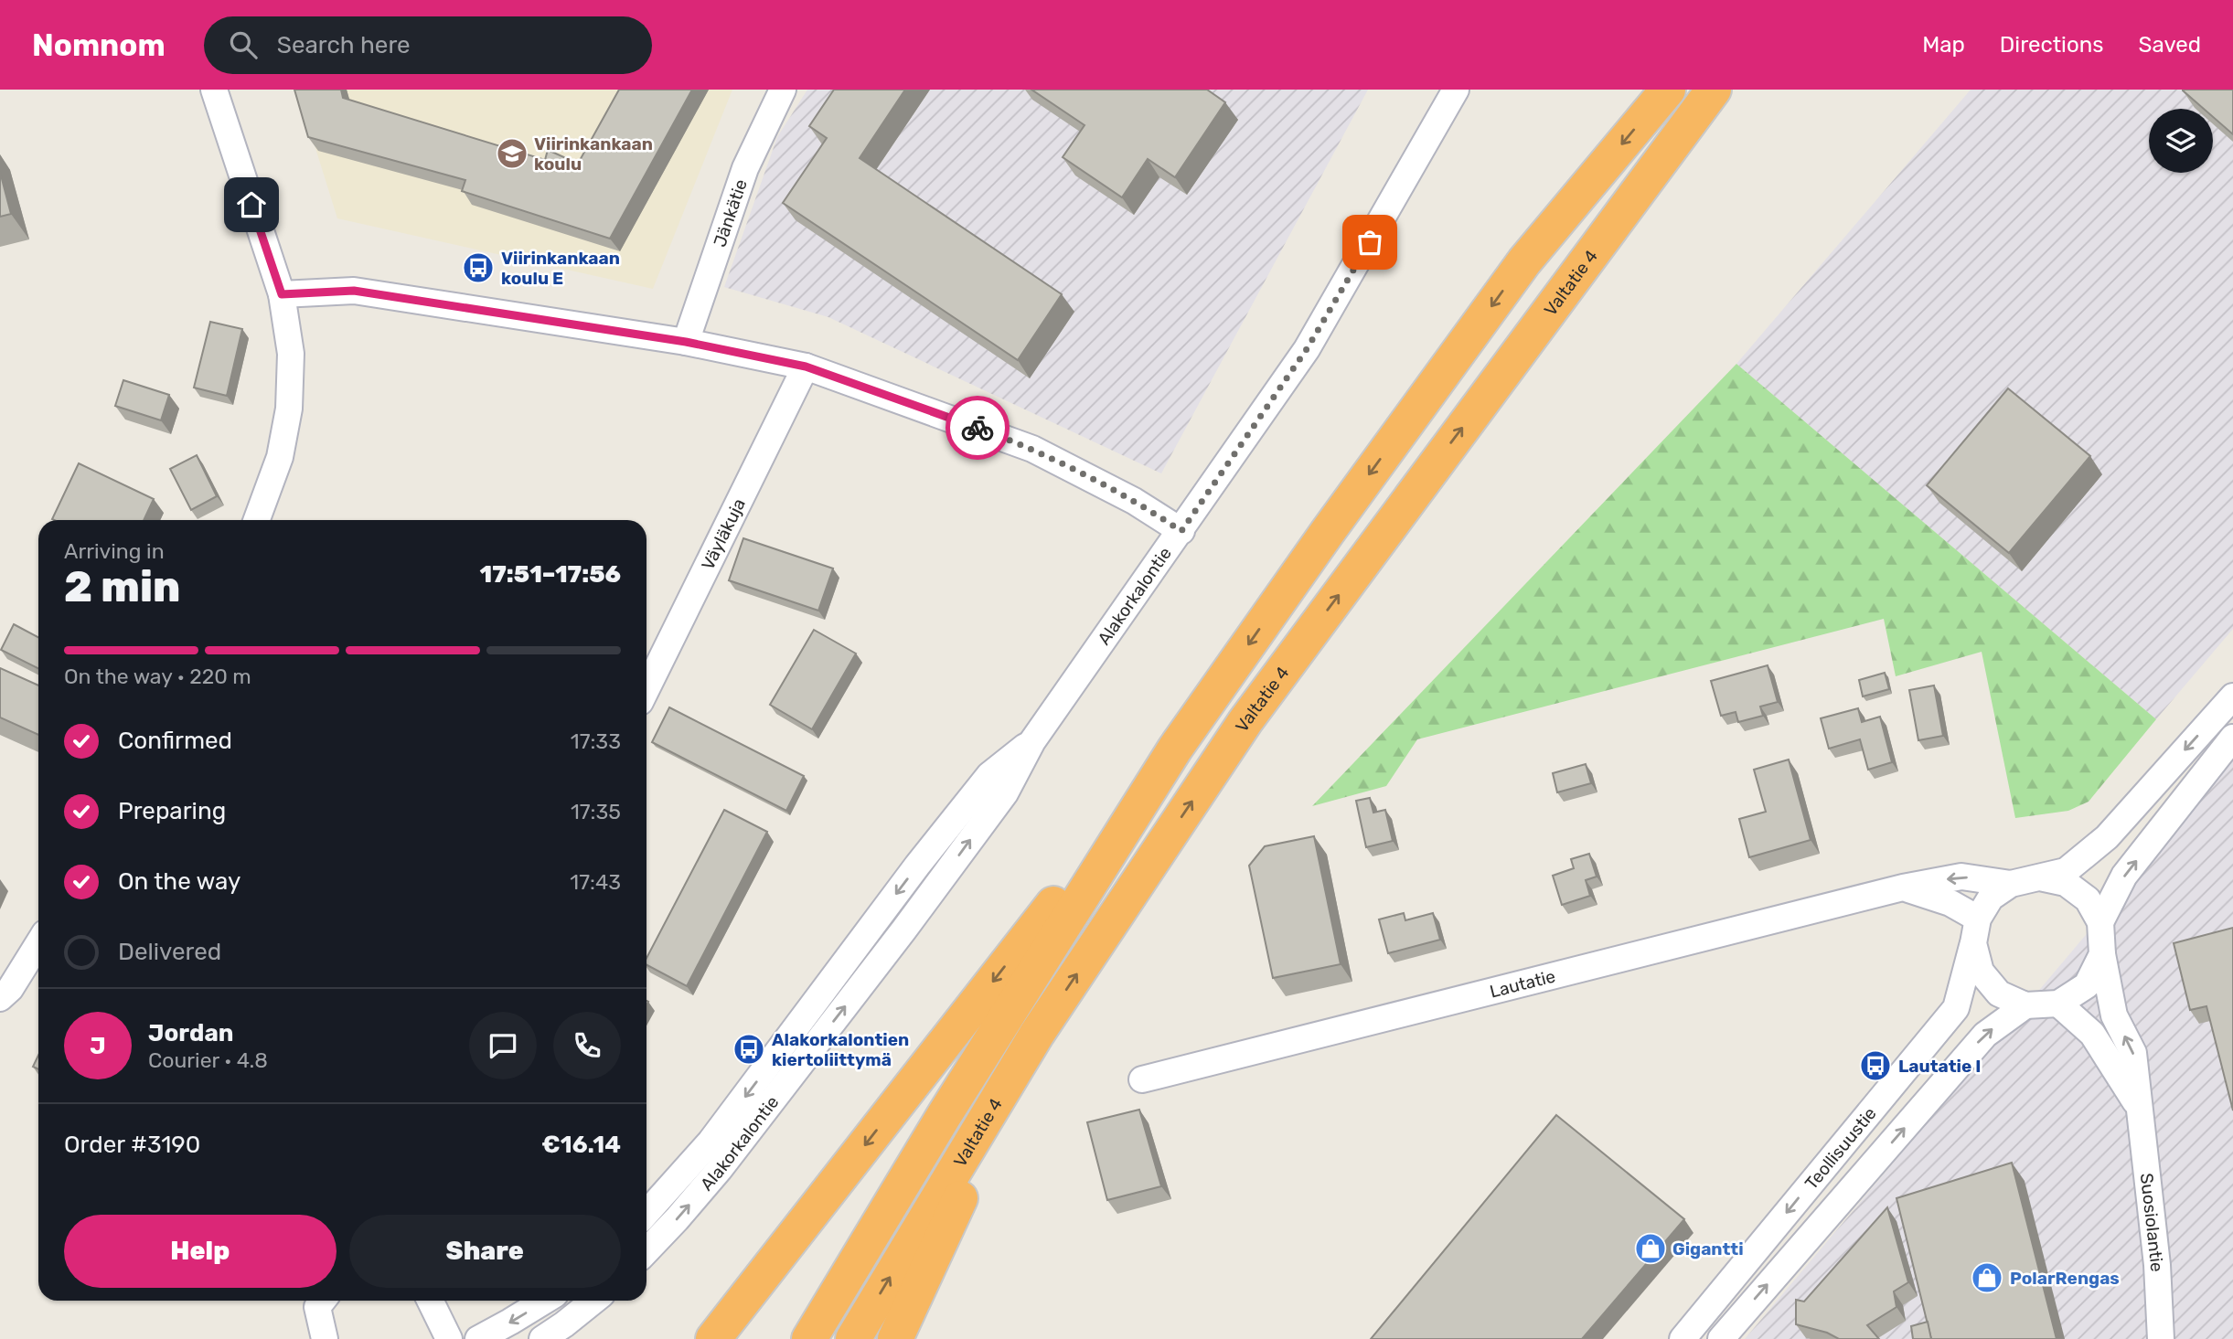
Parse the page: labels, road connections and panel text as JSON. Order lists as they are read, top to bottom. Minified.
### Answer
{"streets":{"highway":["Valtatie 4"],"street":["Jänkätie","Väyläkuja","Alakorkalontie","Lautatie","Teollisuustie","Suosiolantie"]},"crossings":[["Lautatie","Teollisuustie"],["Lautatie","Suosiolantie"],["Teollisuustie","Suosiolantie"]],"places":{"school or university":["Viirinkankaan koulu"],"bus stop":["Viirinkankaan koulu E","Alakorkalontien kiertoliittymä","Lautatie I"],"shop":["Gigantti","PolarRengas"]},"page":{"header":"Nomnom","search":"Search here","nav":["Map","Directions","Saved"],"heading":["2 min","Arriving in","17:51–17:56"],"panel":["Jordan","Courier · 4.8","Order #3190","€16.14"],"bar":"On the way · 220 m","list":[["Confirmed","17:33"],["Preparing","17:35"],["On the way","17:43"],"Delivered"],"round":"J","buttons":["Help","Share"]}}
